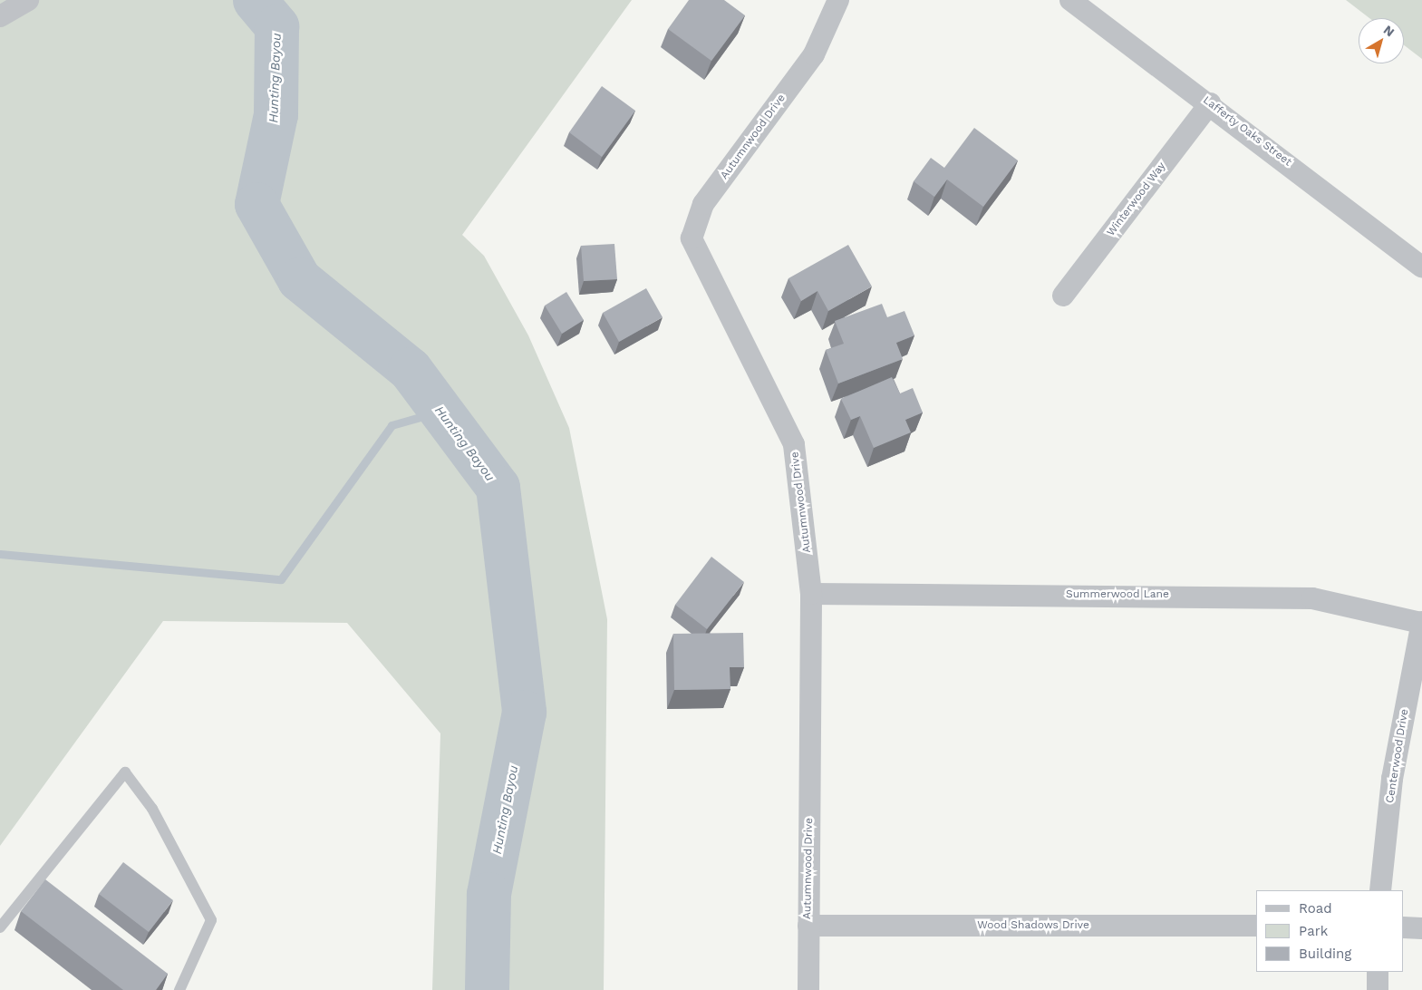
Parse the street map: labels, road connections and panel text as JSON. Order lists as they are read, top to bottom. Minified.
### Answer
{"streets":{"street":["Lafferty Oaks Street","Autumnwood Drive","Winterwood Way","Summerwood Lane","Centerwood Drive","Wood Shadows Drive"]},"crossings":[["Lafferty Oaks Street","Winterwood Way"],["Autumnwood Drive","Summerwood Lane"],["Autumnwood Drive","Wood Shadows Drive"],["Summerwood Lane","Centerwood Drive"]],"water":["Hunting Bayou"],"legend":["Road","Park","Building"],"north":"top right"}
